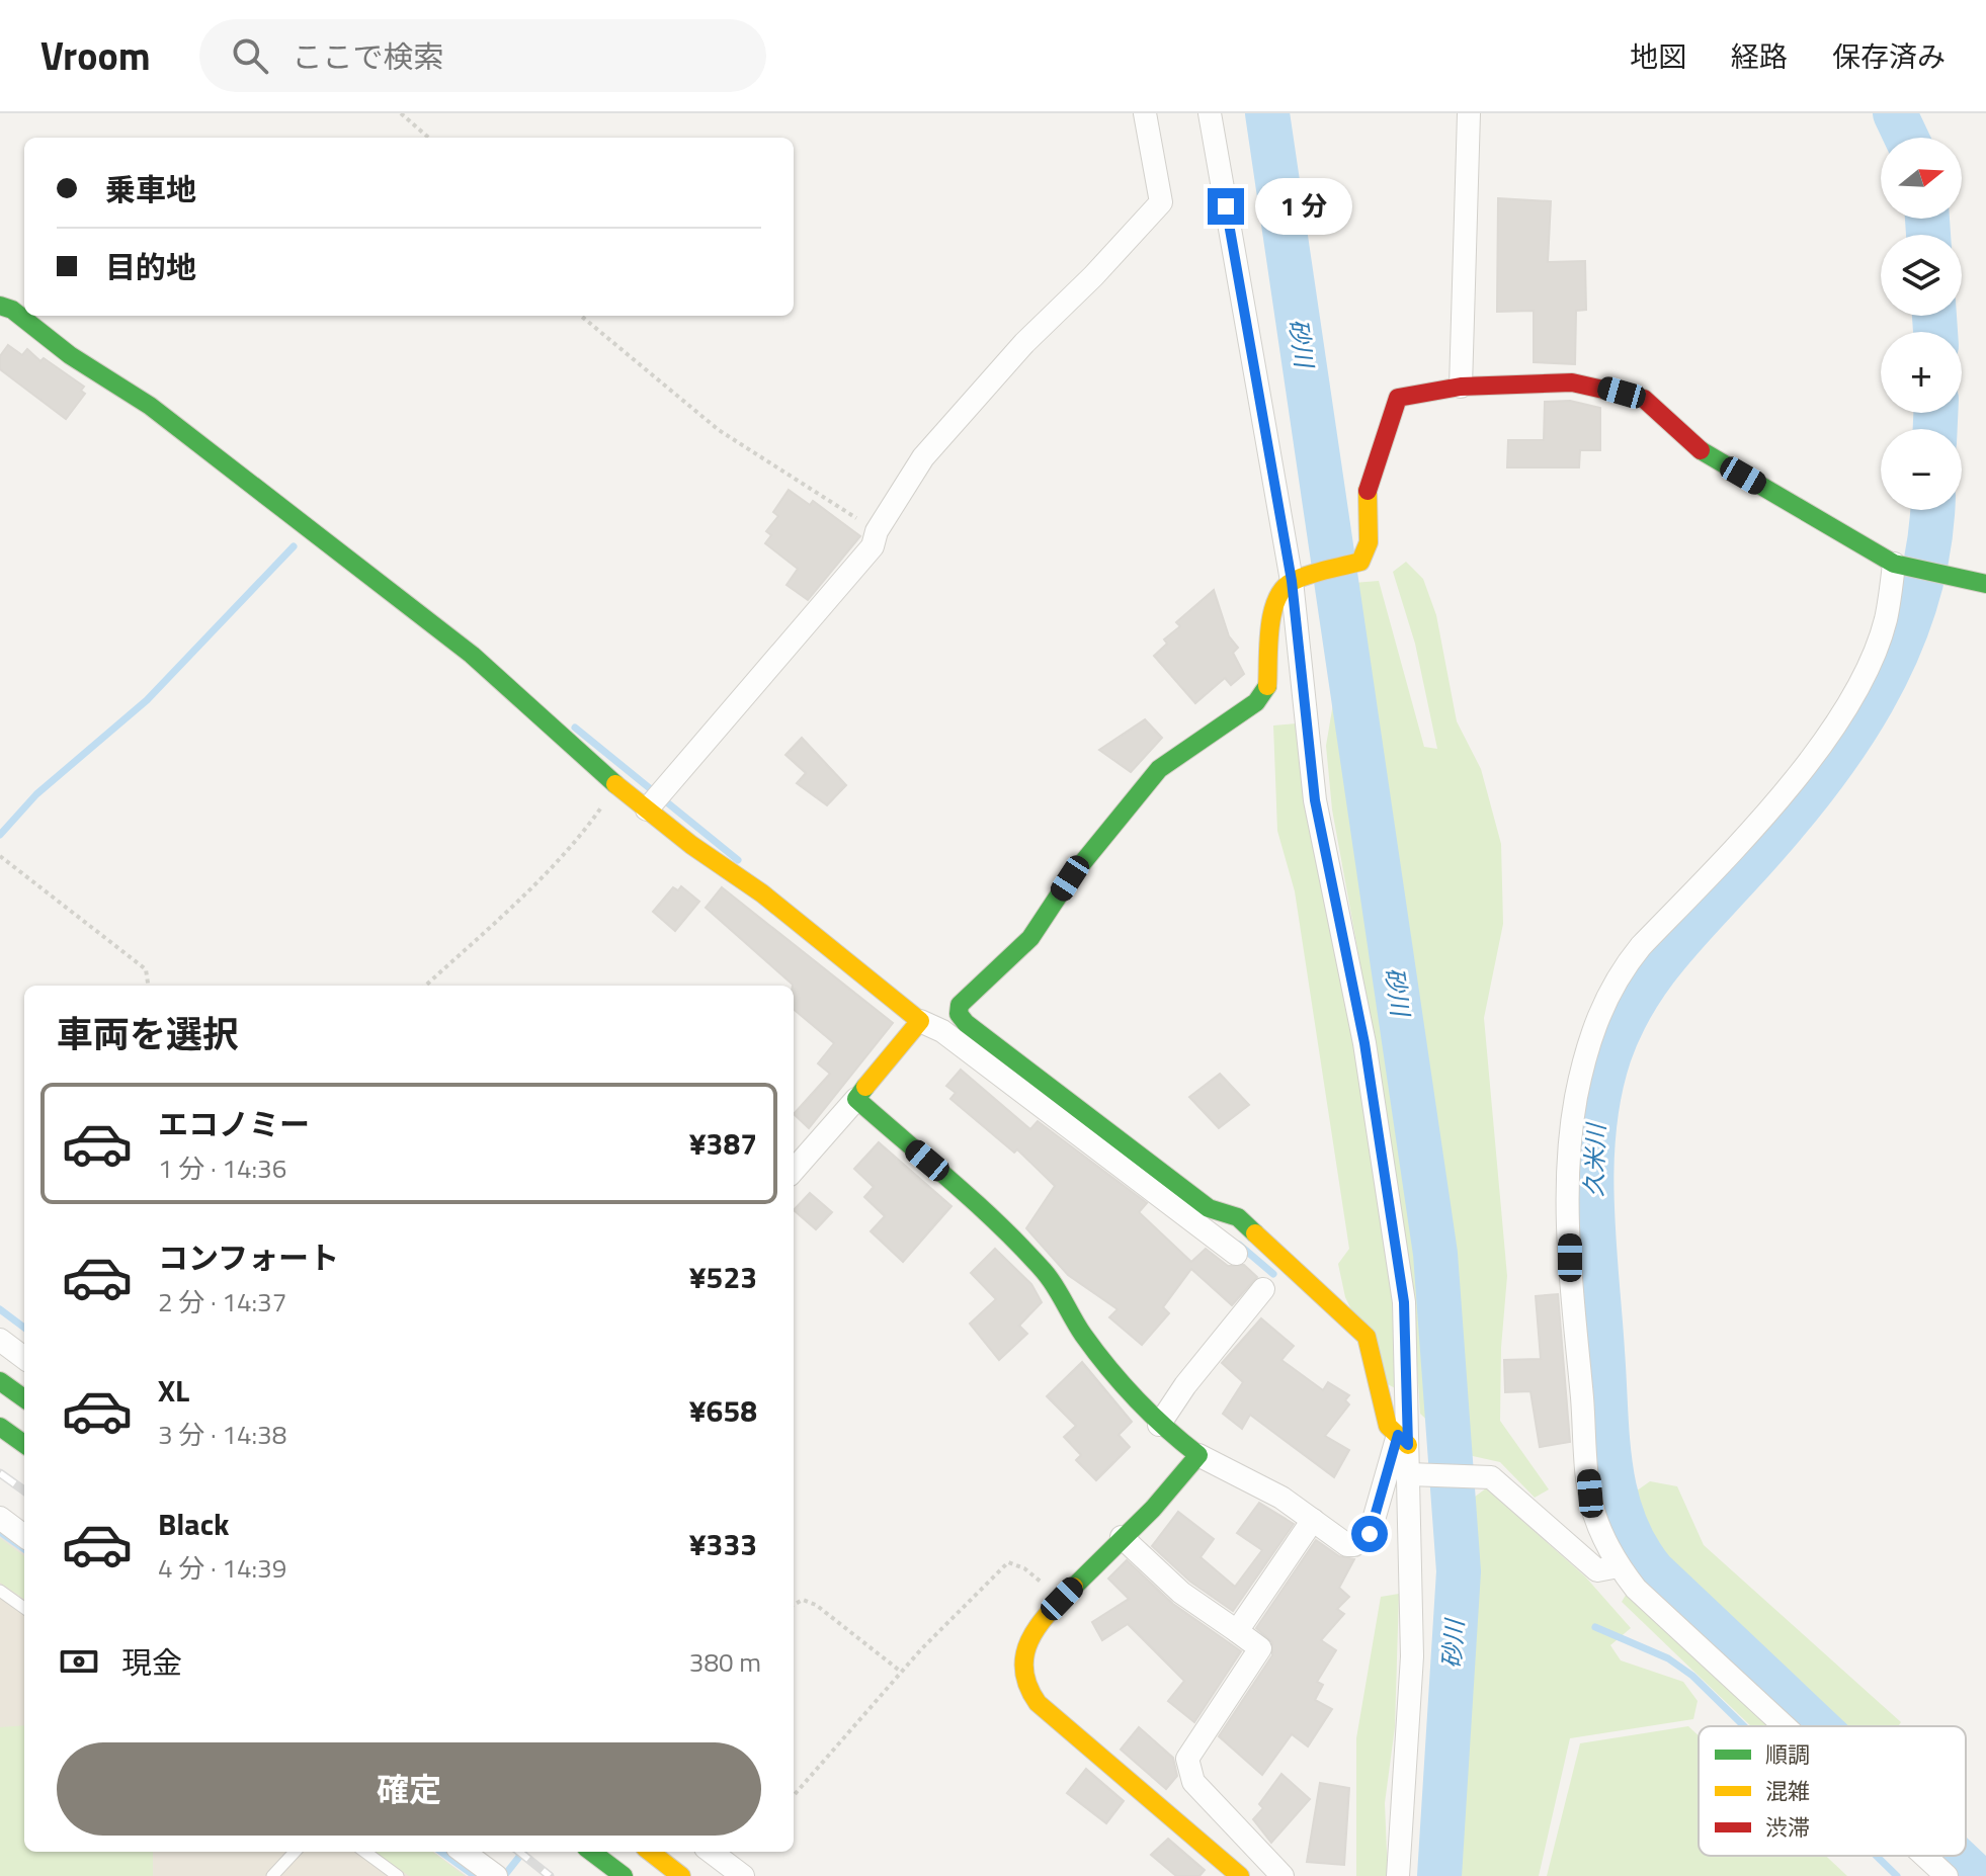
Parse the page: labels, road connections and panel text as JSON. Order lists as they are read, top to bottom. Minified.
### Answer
{"water":["砂川","久米川"],"legend":["順調","混雑","渋滞"],"north":"right","page":{"header":"Vroom","search":"ここで検索","nav":["地図","経路","保存済み"],"map_buttons":["+","−"],"banner":["乗車地","目的地"],"bubble":"1 分","heading":"車両を選択","list":[{"name":"エコノミー","note":"1 分 · 14:36","value":"¥387"},{"name":"コンフォート","note":"2 分 · 14:37","value":"¥523"},{"name":"XL","note":"3 分 · 14:38","value":"¥658"},{"name":"Black","note":"4 分 · 14:39","value":"¥333"}],"pay":["現金","380 m"],"buttons":"確定"}}
